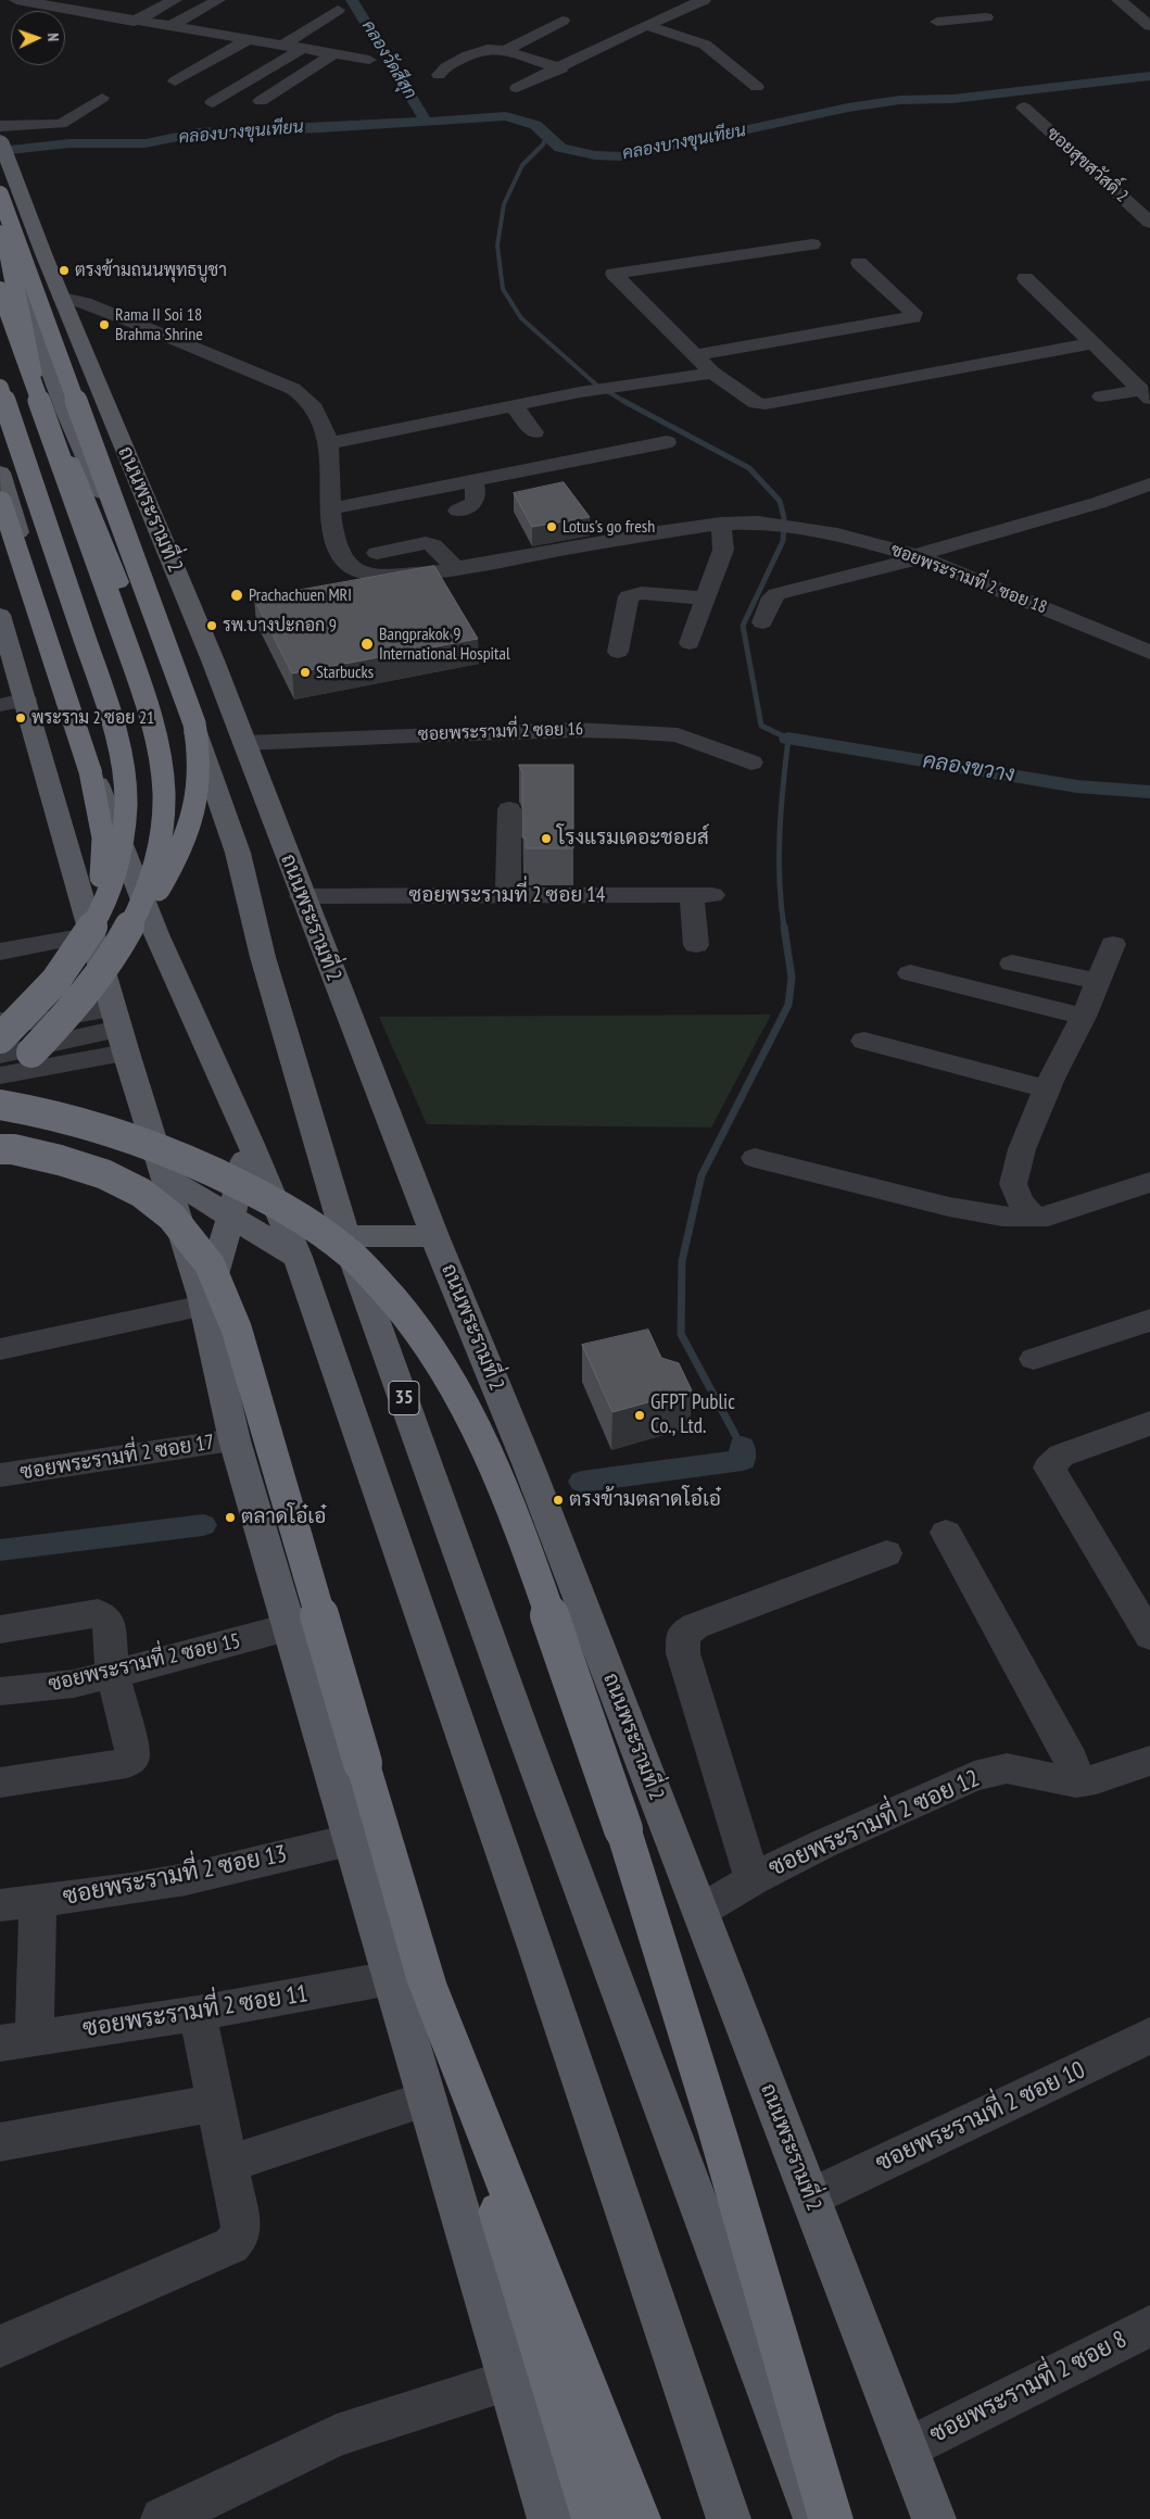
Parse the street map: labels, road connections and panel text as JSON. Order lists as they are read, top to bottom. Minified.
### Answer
{"streets":{"highway":["ถนนพระรามที่ 2","35"],"street":["ซอยสุขสวัสดิ์ 2","ซอยพระรามที่ 2 ซอย 18","ซอยพระรามที่ 2 ซอย 16","ซอยพระรามที่ 2 ซอย 14","ซอยพระรามที่ 2 ซอย 17","ซอยพระรามที่ 2 ซอย 15","ซอยพระรามที่ 2 ซอย 12","ซอยพระรามที่ 2 ซอย 13","ซอยพระรามที่ 2 ซอย 11","ซอยพระรามที่ 2 ซอย 10","ซอยพระรามที่ 2 ซอย 8"]},"crossings":[["ถนนพระรามที่ 2","ซอยพระรามที่ 2 ซอย 18"],["ถนนพระรามที่ 2","ซอยพระรามที่ 2 ซอย 16"],["ถนนพระรามที่ 2","ซอยพระรามที่ 2 ซอย 14"],["ถนนพระรามที่ 2","ซอยพระรามที่ 2 ซอย 12"],["ถนนพระรามที่ 2","ซอยพระรามที่ 2 ซอย 10"],["ถนนพระรามที่ 2","ซอยพระรามที่ 2 ซอย 8"]],"water":["คลองวัดสีสุก","คลองบางขุนเทียน","คลองขวาง"],"places":["ตรงข้ามถนนพุทธบูชา","Rama II Soi 18 Brahma Shrine","Lotus's go fresh","Prachachuen MRI","รพ.บางปะกอก 9","Bangprakok 9 International Hospital","Starbucks","พระราม 2 ซอย 21","โรงแรมเดอะชอยส์","GFPT Public Co., Ltd.","ตรงข้ามตลาดโอ๋เอ๋","ตลาดโอ๋เอ๋"],"north":"right"}
